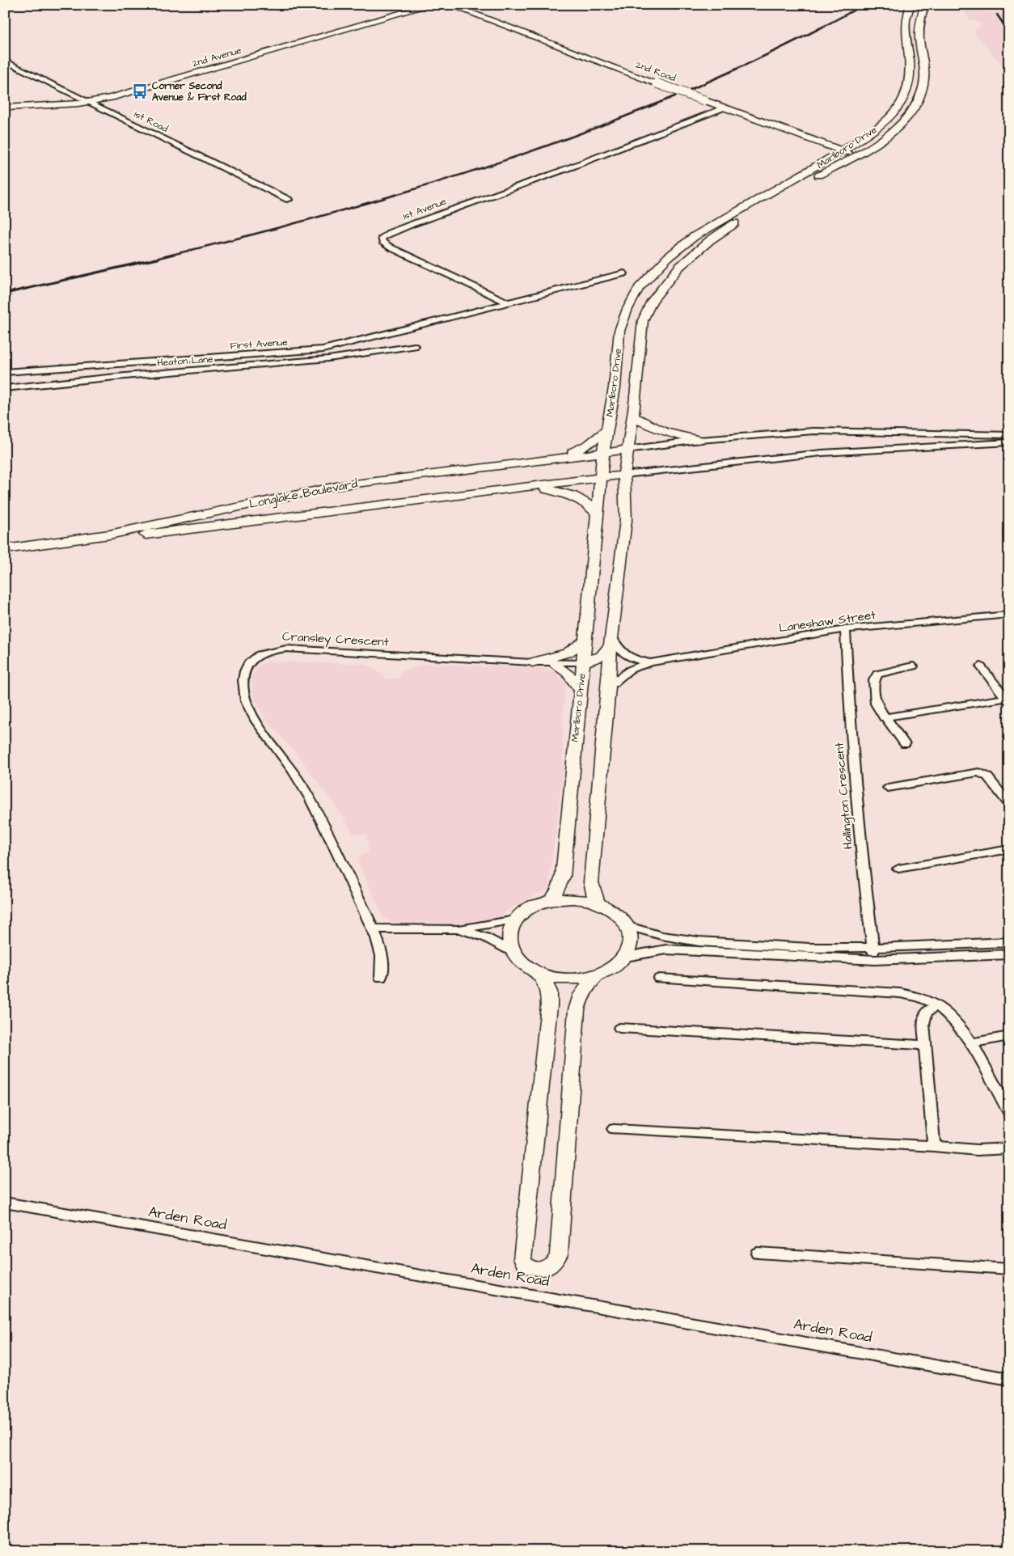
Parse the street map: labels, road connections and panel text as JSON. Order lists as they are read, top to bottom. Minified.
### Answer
{"streets":{"main road":["2nd Avenue","2nd Road","Marlboro Drive","Longlake Boulevard"],"street":["1st Road","1st Avenue","First Avenue","Heaton Lane","Laneshaw Street","Cransley Crescent","Hallington Crescent","Arden Road"]},"crossings":[["2nd Avenue","1st Road"],["2nd Road","Marlboro Drive"],["2nd Road","1st Avenue"],["Marlboro Drive","Longlake Boulevard"],["Marlboro Drive","Laneshaw Street"],["Marlboro Drive","Cransley Crescent"],["1st Avenue","First Avenue"],["Laneshaw Street","Hallington Crescent"]],"places":{"bus stop":["Corner Second Avenue & First Road"]}}
